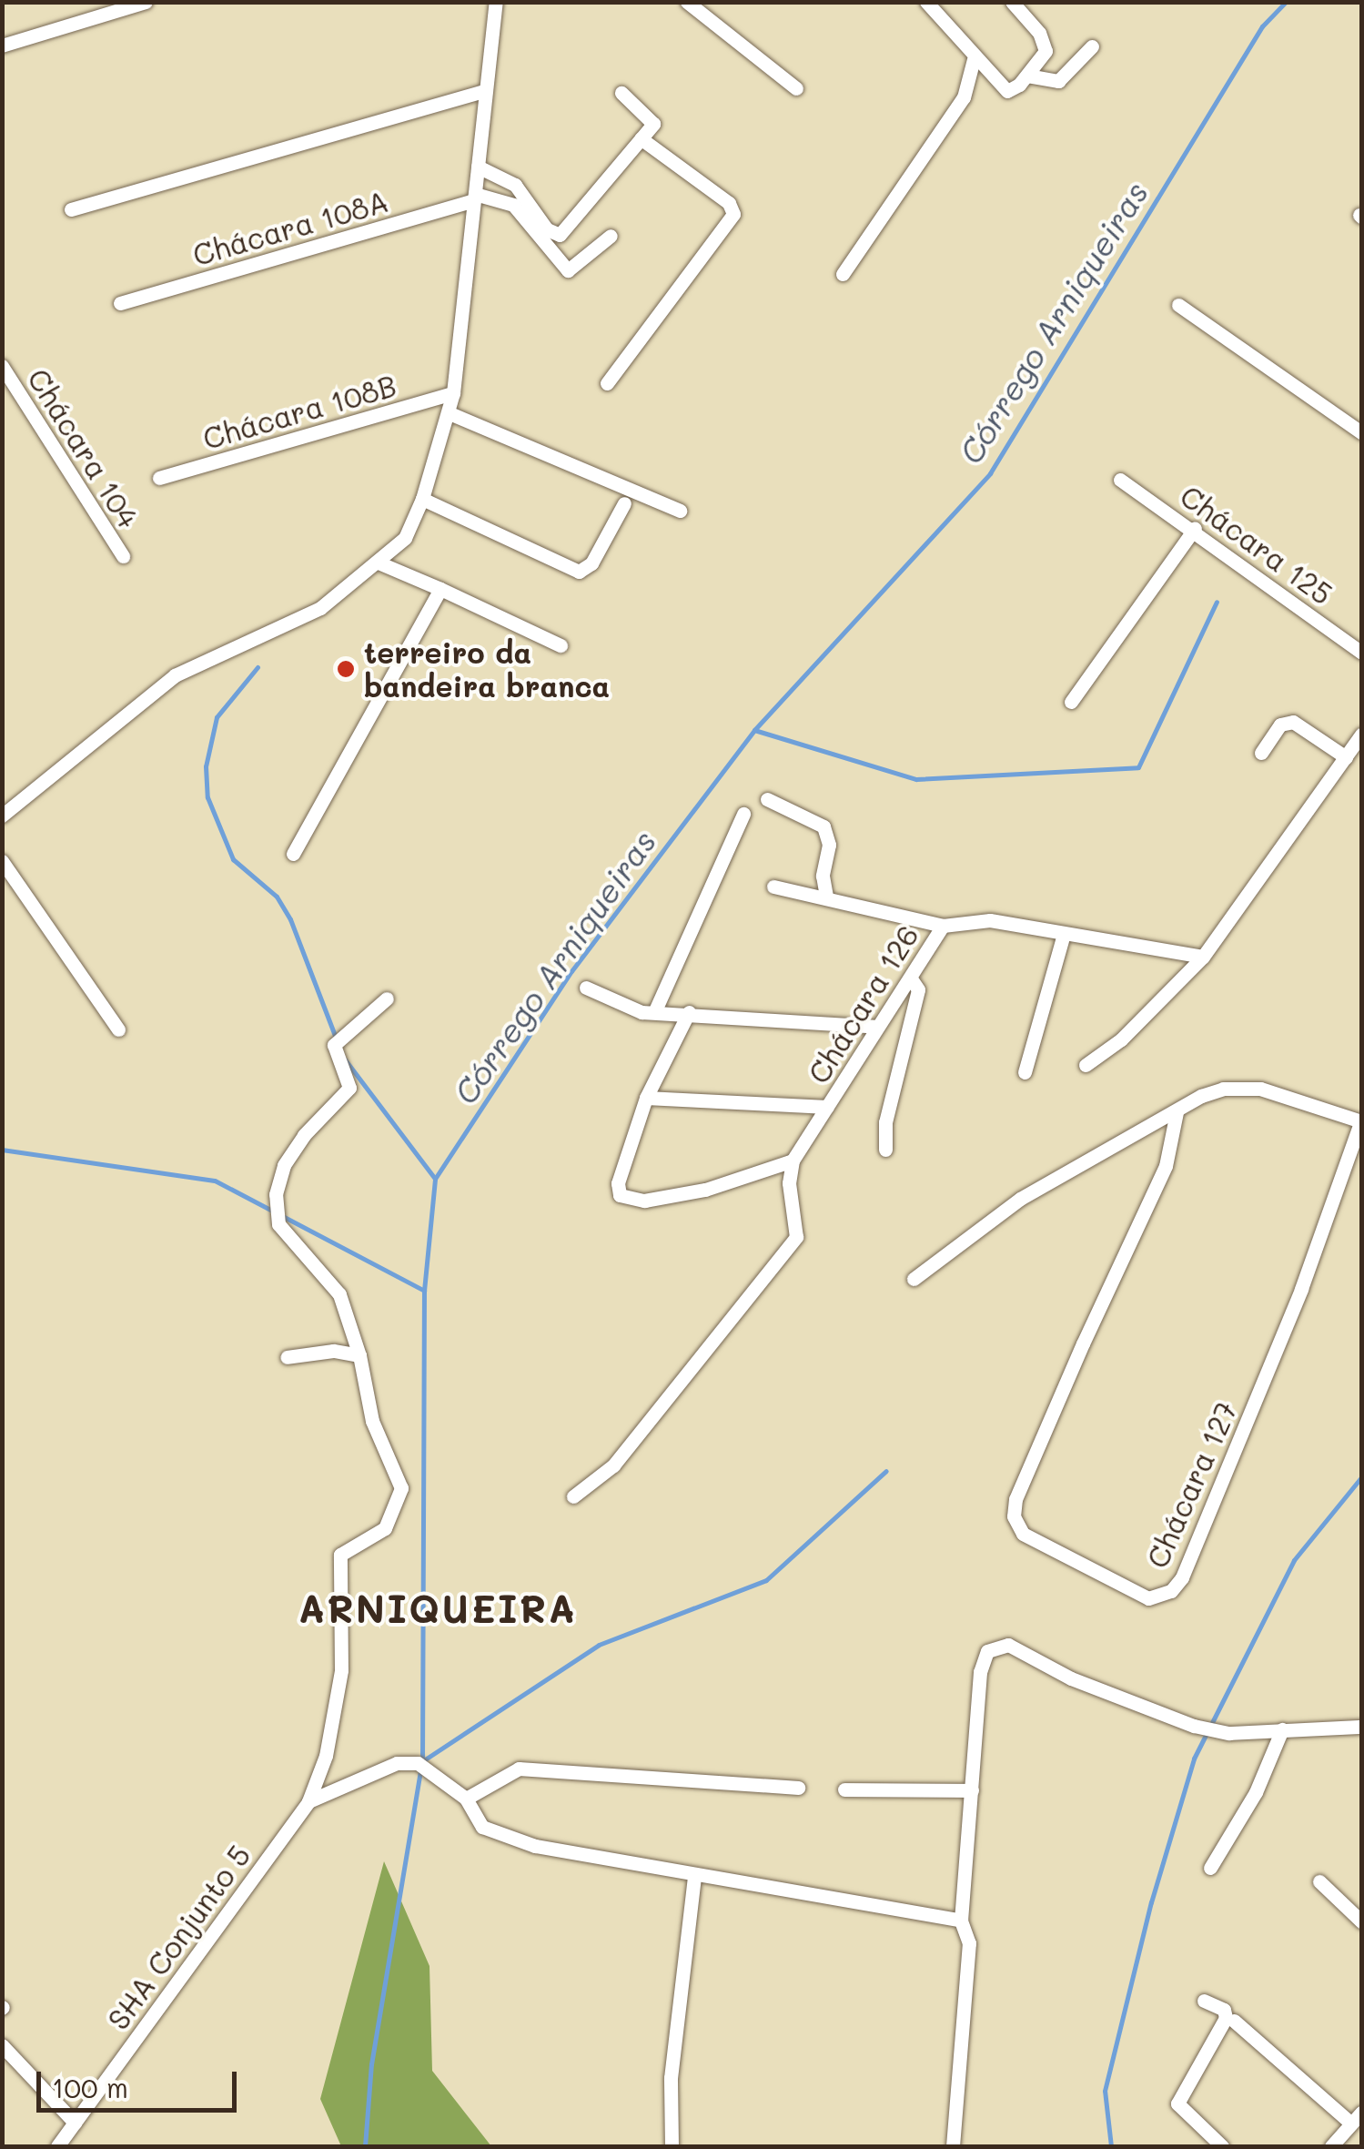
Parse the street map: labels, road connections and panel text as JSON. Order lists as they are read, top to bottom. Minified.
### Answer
{"streets":{"street":["Chácara 108A","Chácara 108B","Chácara 104","Chácara 125","Chácara 126","Chácara 127","SHA Conjunto 5"]},"districts":["ARNIQUEIRA"],"water":["Córrego Arniqueiras"],"places":["terreiro da bandeira branca"],"scale_bar":"100 m"}
